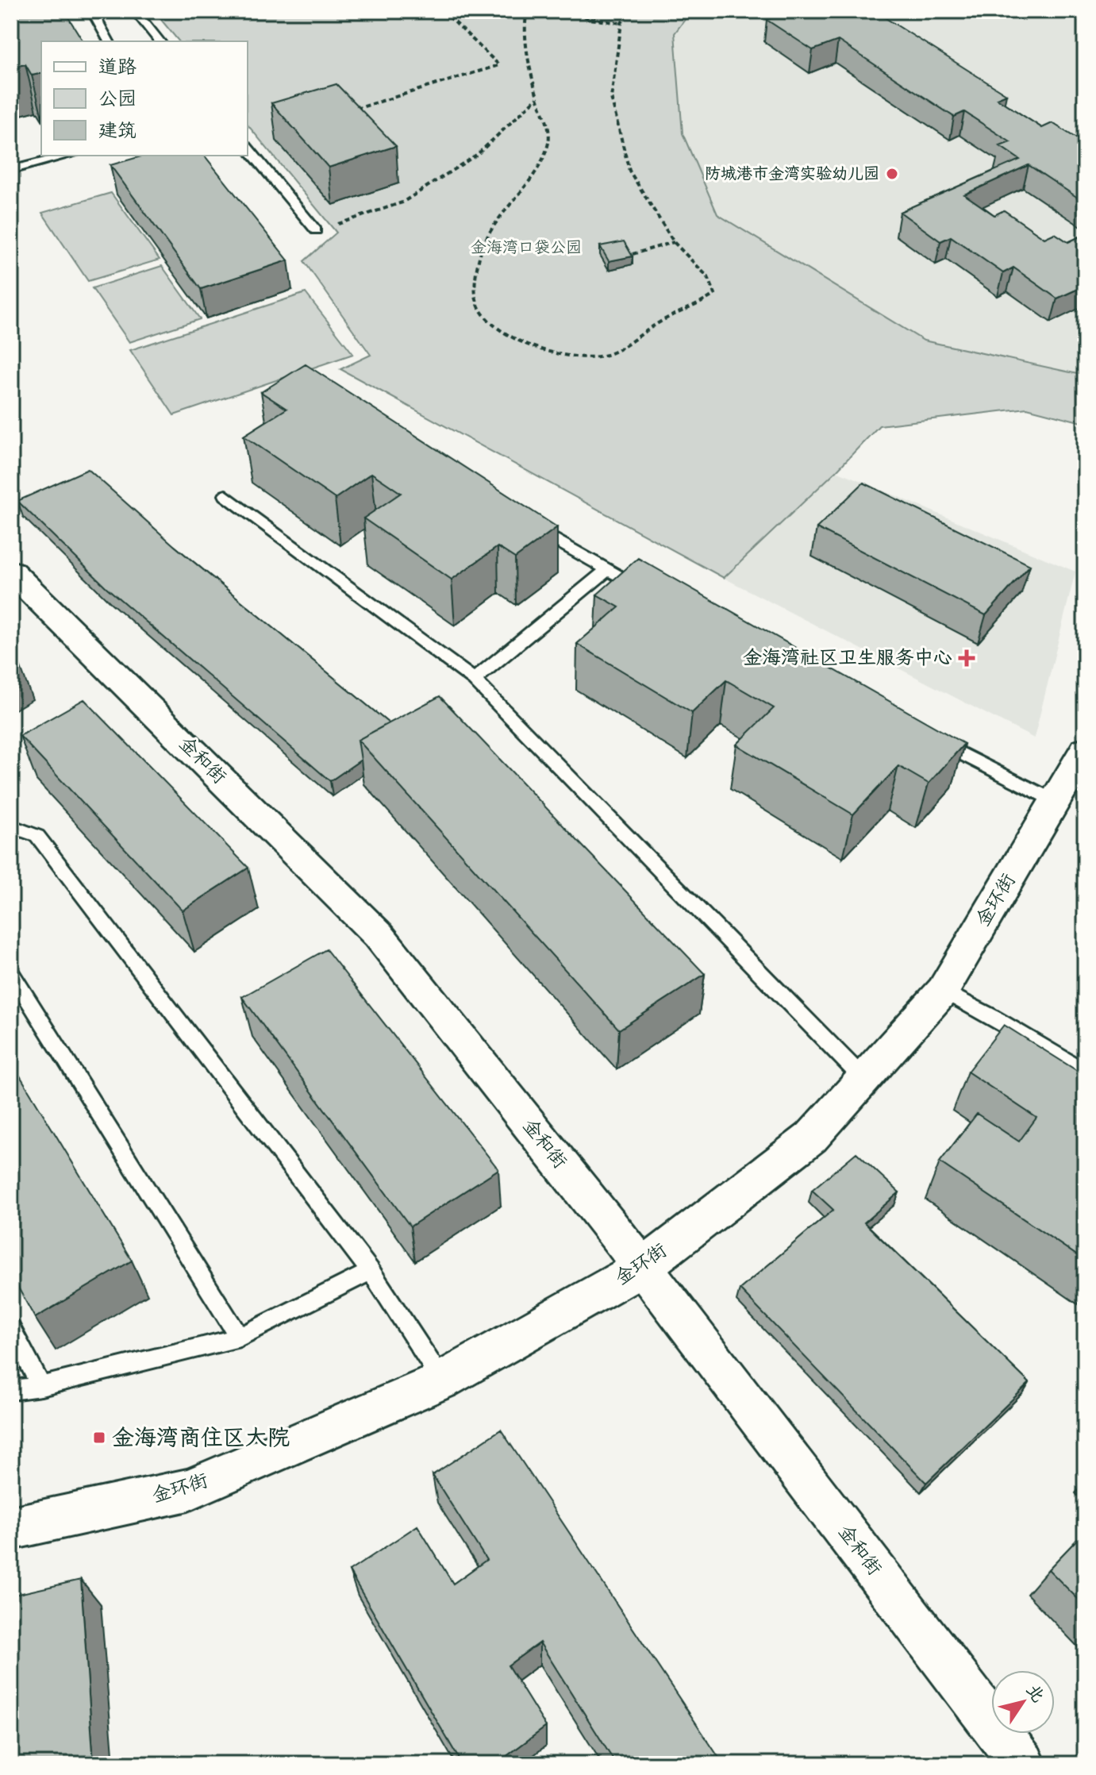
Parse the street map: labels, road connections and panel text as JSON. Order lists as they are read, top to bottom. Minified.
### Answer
{"streets":{"street":["金和街","金环街"]},"crossings":[["金和街","金环街"]],"parks":["金海湾口袋公园"],"places":{"other":["防城港市金湾实验幼儿园"],"health":["金海湾社区卫生服务中心"],"transit":["金海湾商住区大院"]},"legend":["道路","公园","建筑"],"north":"top right"}
